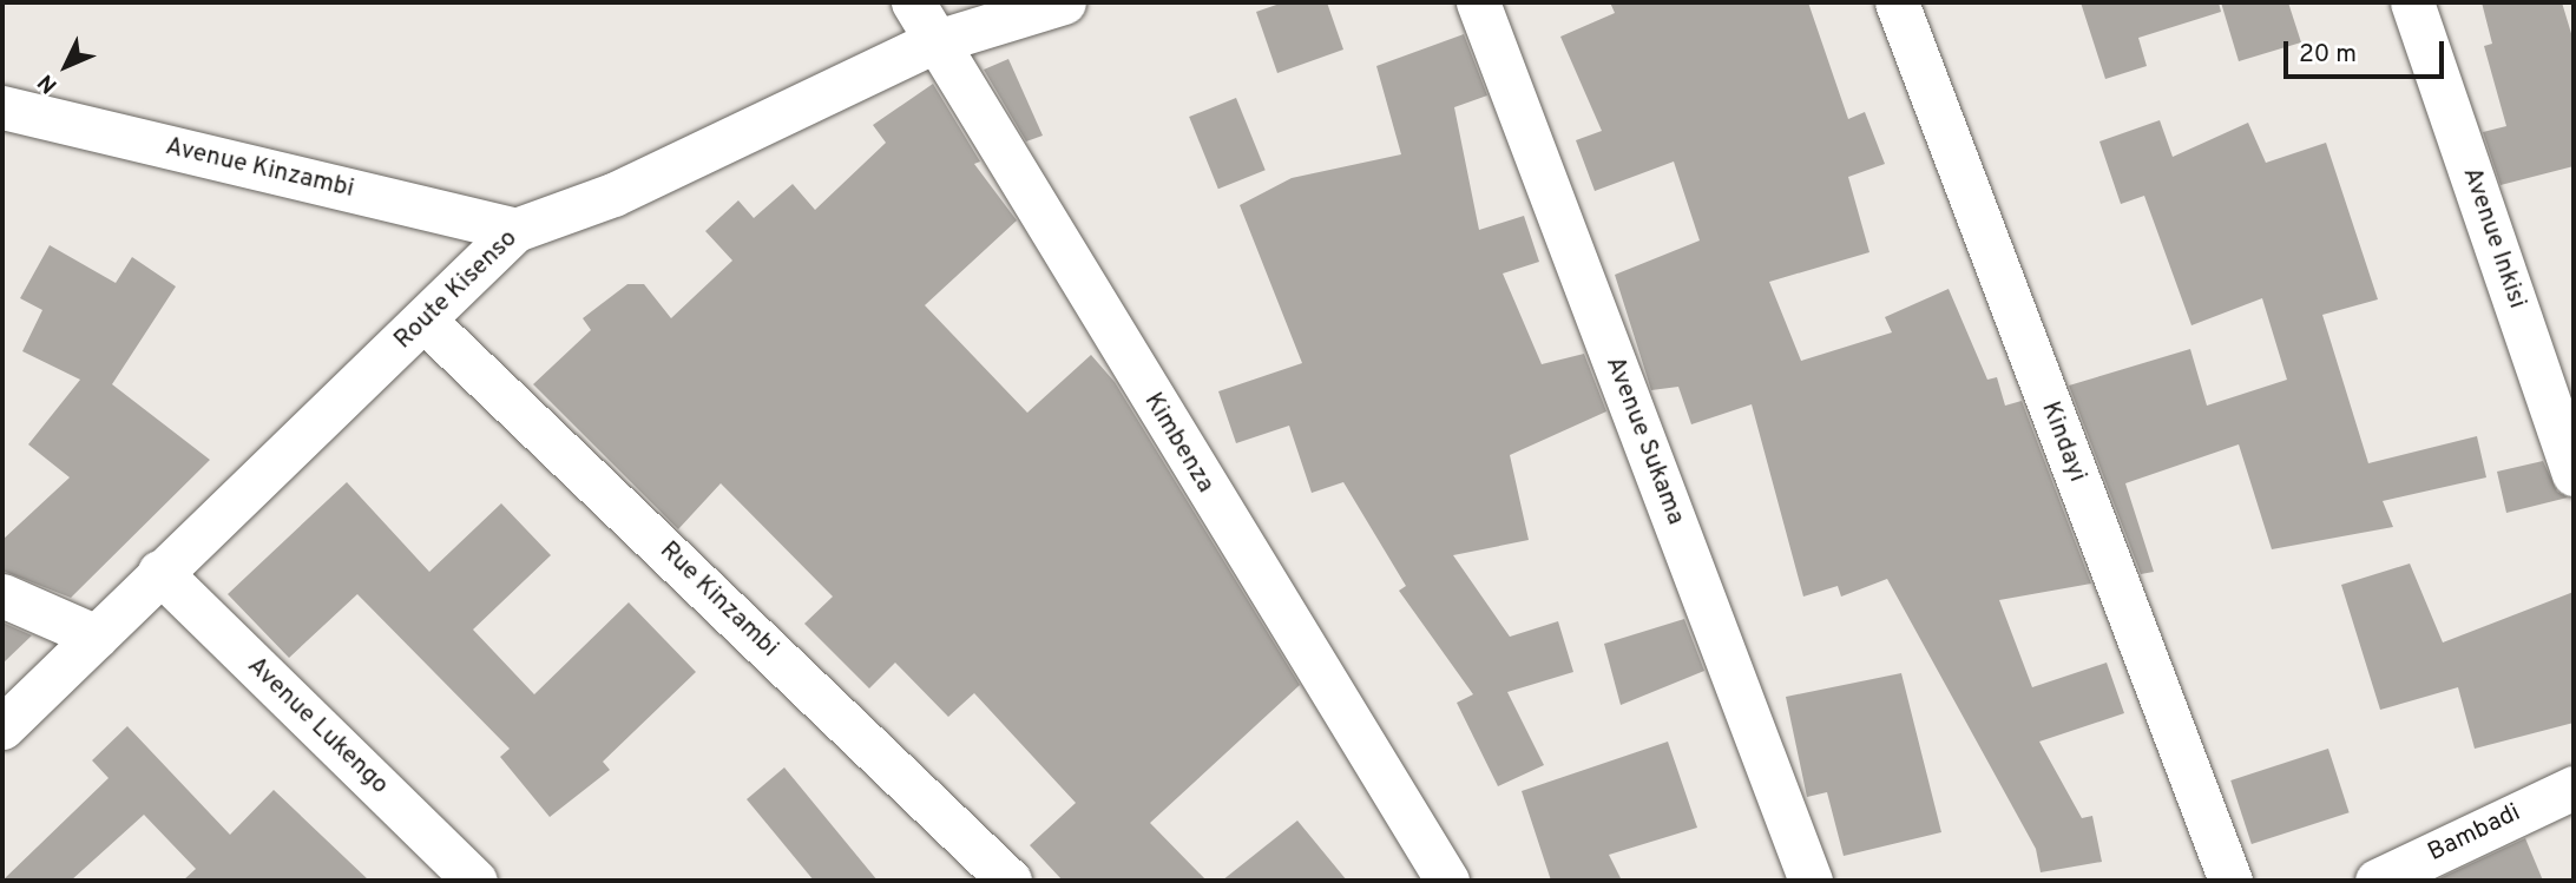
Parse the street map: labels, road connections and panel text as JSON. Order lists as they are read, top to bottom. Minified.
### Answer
{"streets":{"street":["Avenue Kinzambi","Avenue Inkisi","Route Kisenso","Avenue Sukama","Kindayi","Kimbenza","Rue Kinzambi","Avenue Lukengo","Bambadi"]},"crossings":[["Avenue Kinzambi","Route Kisenso"],["Route Kisenso","Kimbenza"],["Route Kisenso","Rue Kinzambi"],["Route Kisenso","Avenue Lukengo"]],"scale_bar":"20 m","north":"bottom left"}
